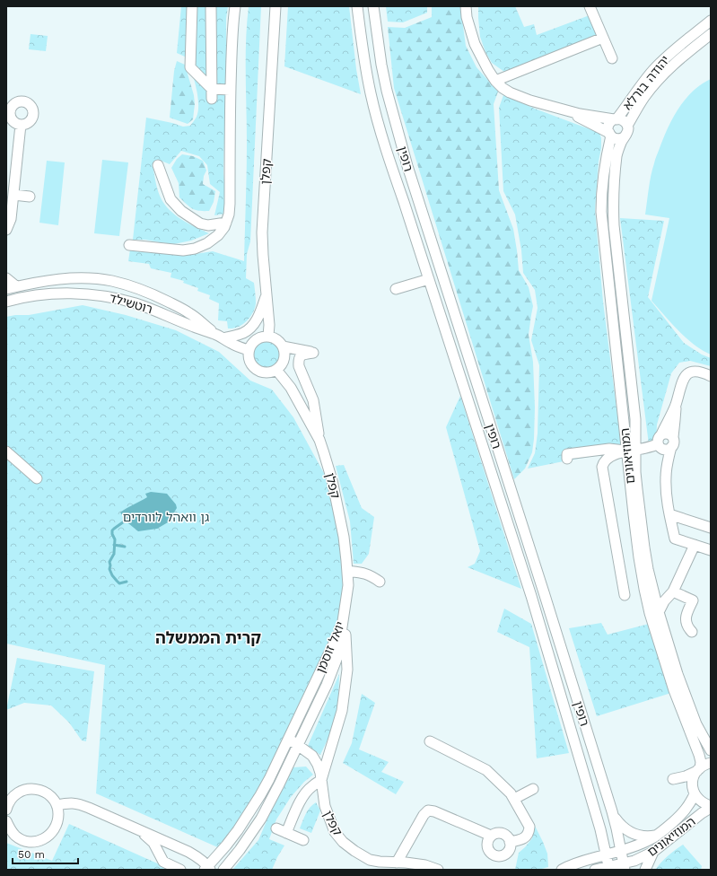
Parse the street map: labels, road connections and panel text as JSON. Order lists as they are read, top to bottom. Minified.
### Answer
{"streets":{"street":["יהודה בורלא","רופין","קפלן","רוטשילד","המוזיאונים","יואל זוסמן"]},"crossings":[["יהודה בורלא","המוזיאונים"],["רופין","המוזיאונים"],["קפלן","רוטשילד"],["קפלן","יואל זוסמן"]],"districts":["קרית הממשלה"],"parks":["גן וואהל לוורדים"],"scale_bar":"50 m"}
